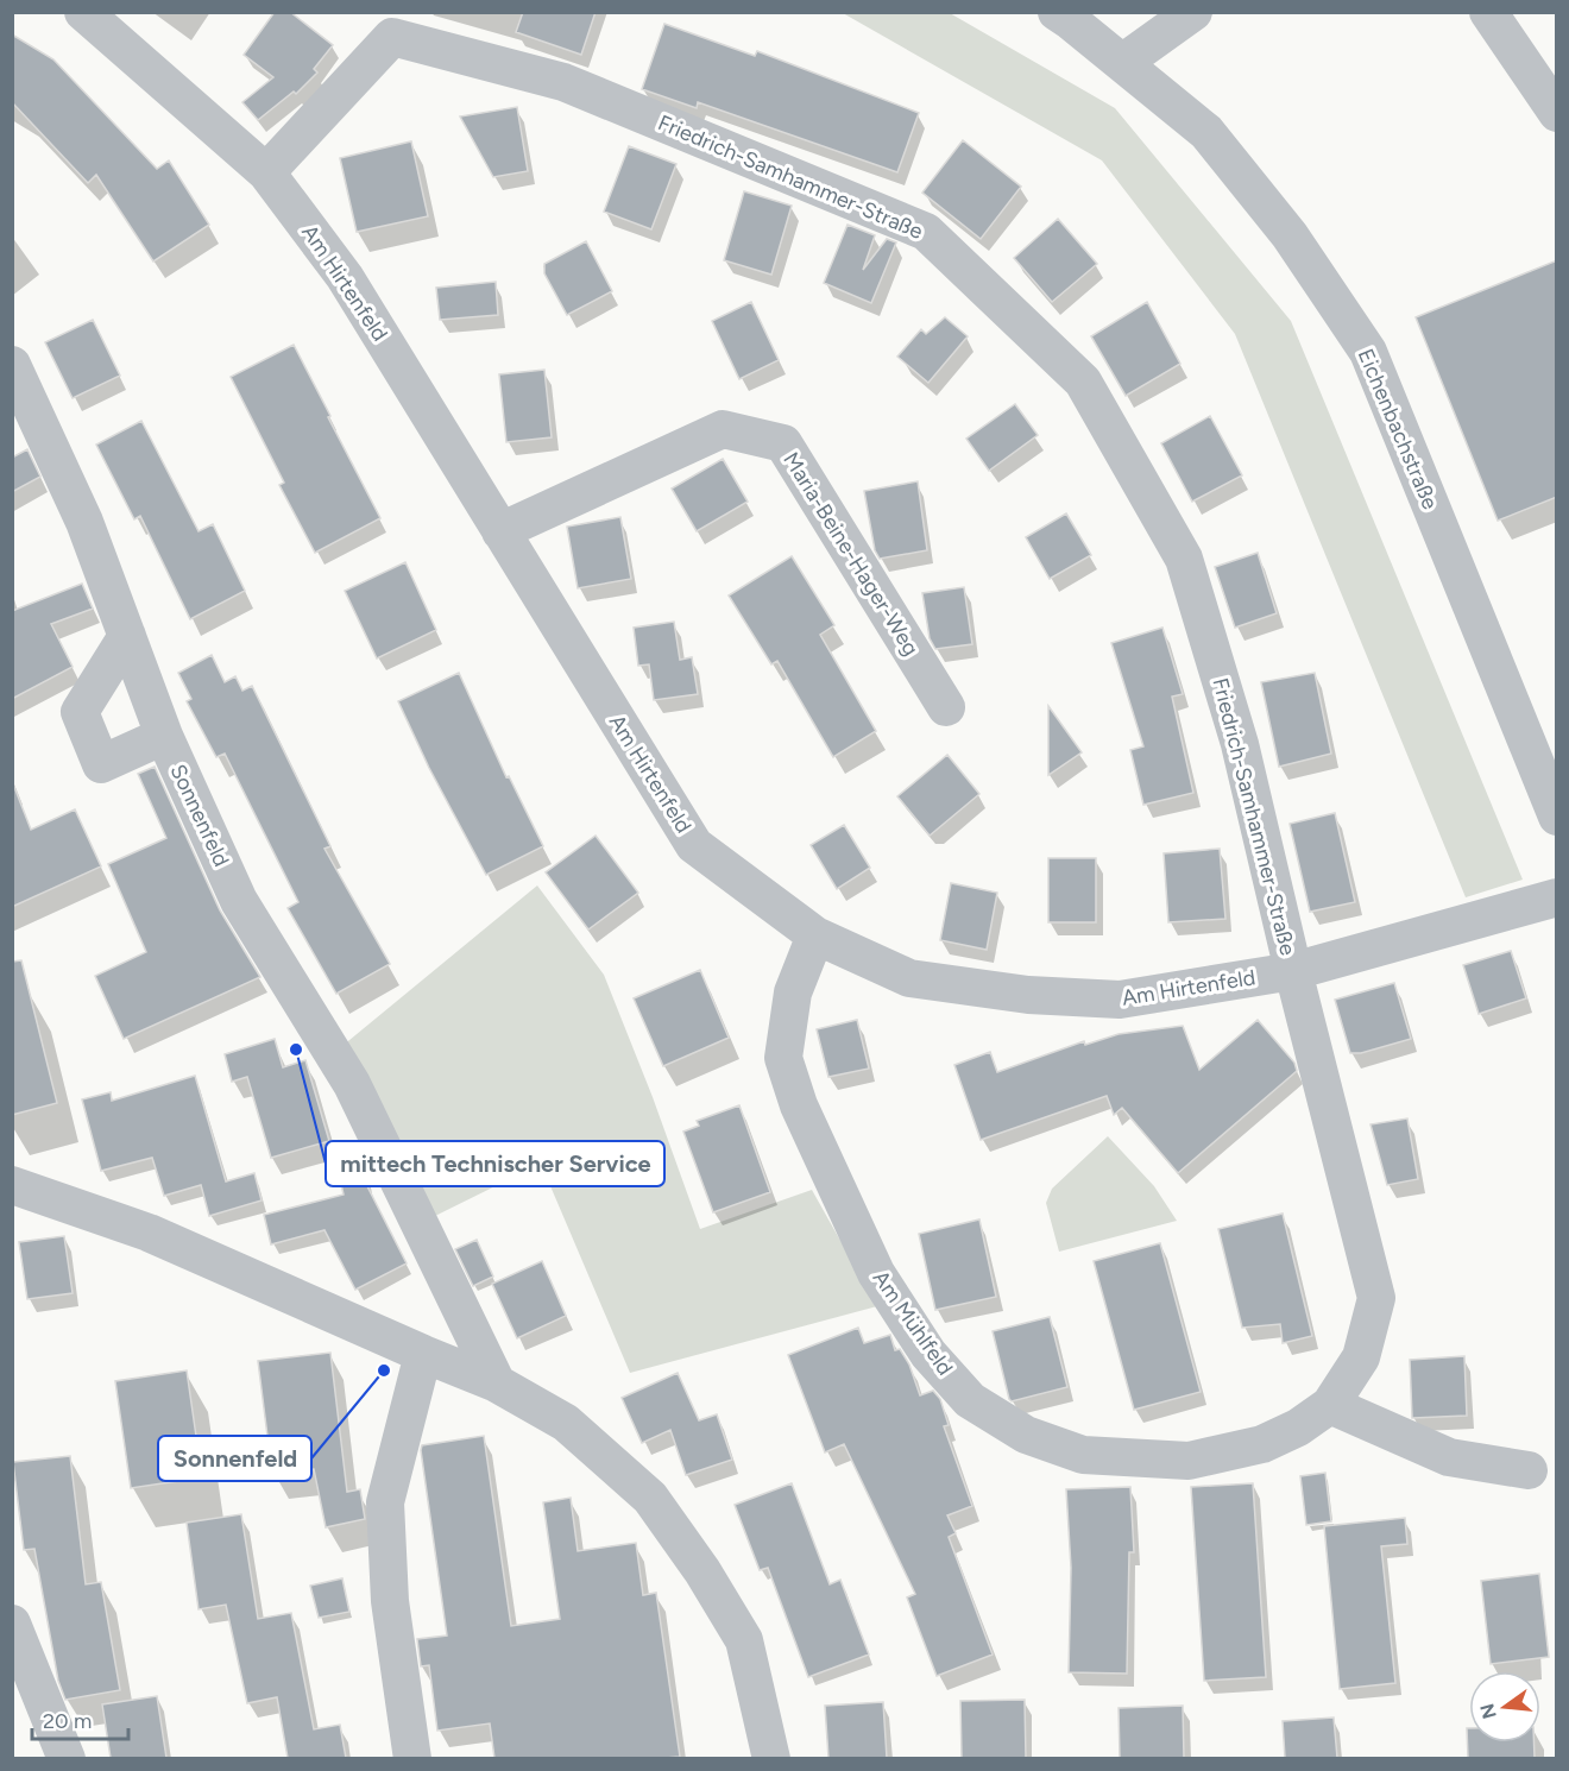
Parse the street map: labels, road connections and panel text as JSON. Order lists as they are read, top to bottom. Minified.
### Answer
{"streets":{"street":["Friedrich-Samhammer-Straße","Am Hirtenfeld","Eichenbachstraße","Maria-Beine-Hager-Weg","Sonnenfeld","Am Mühlfeld"]},"crossings":[["Friedrich-Samhammer-Straße","Am Hirtenfeld"],["Friedrich-Samhammer-Straße","Am Mühlfeld"],["Am Hirtenfeld","Maria-Beine-Hager-Weg"],["Am Hirtenfeld","Am Mühlfeld"]],"places":["mittech Technischer Service","Sonnenfeld"],"scale_bar":"20 m","north":"left"}
